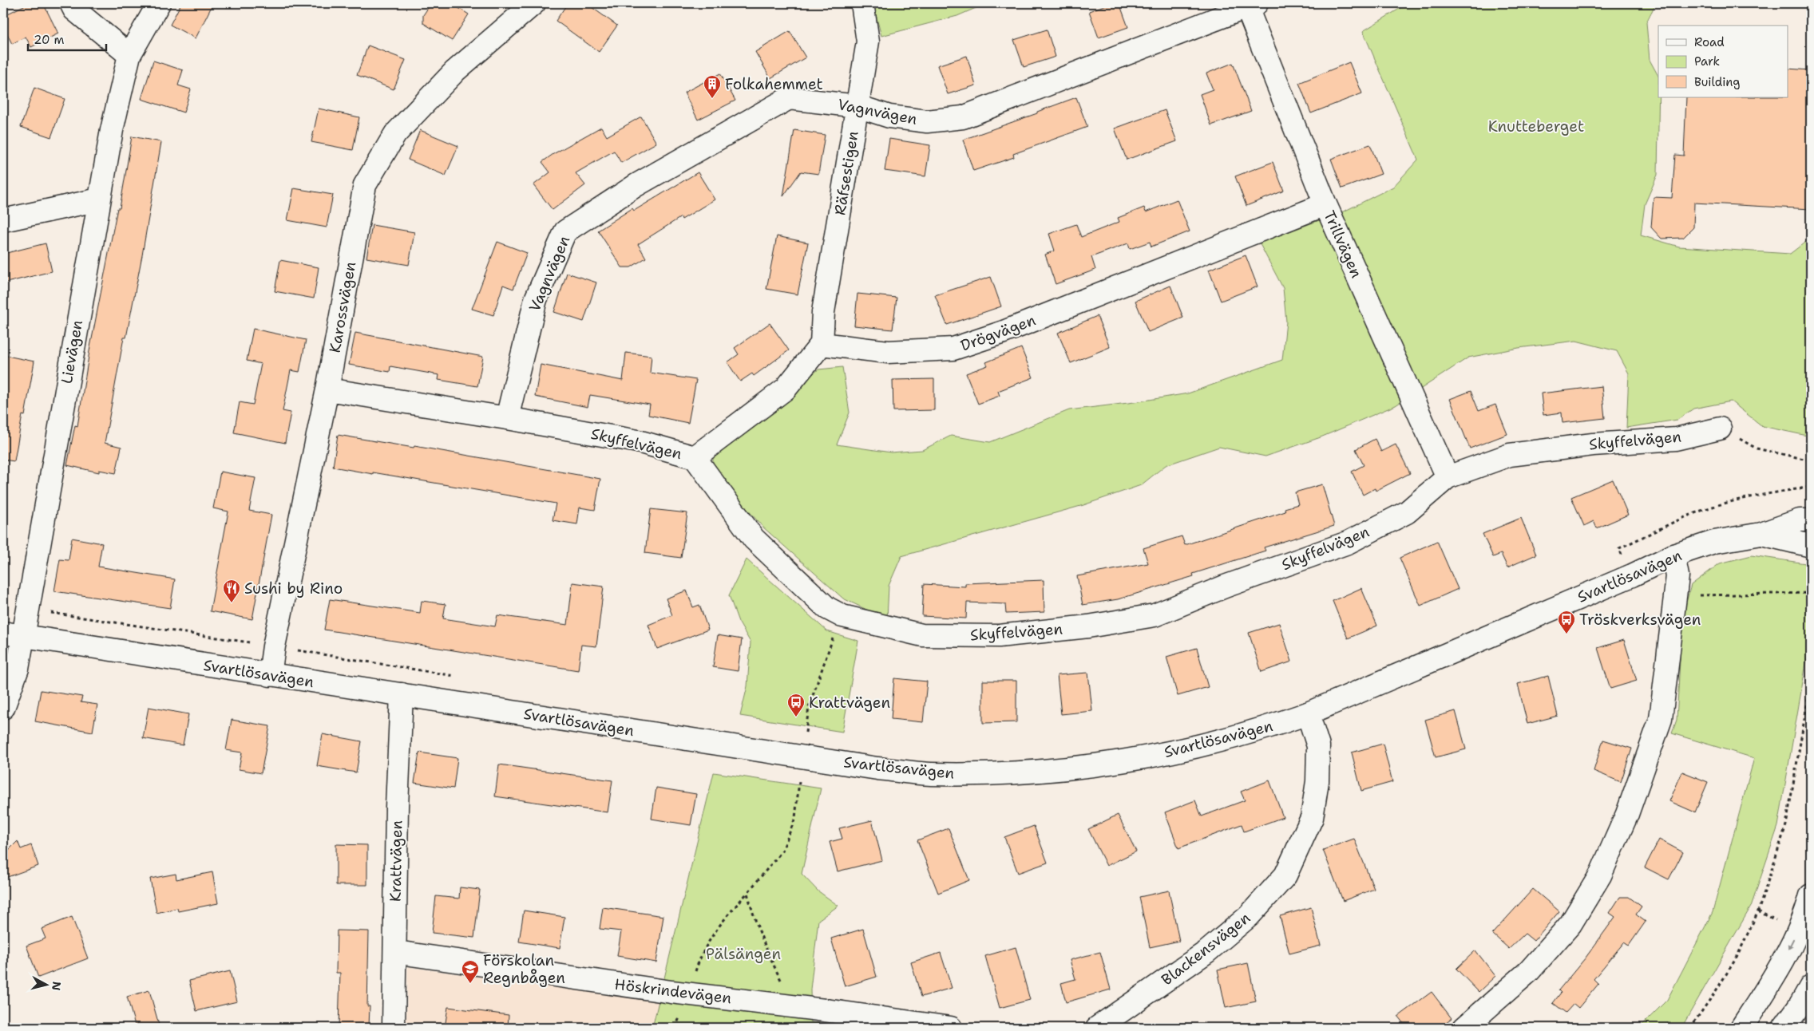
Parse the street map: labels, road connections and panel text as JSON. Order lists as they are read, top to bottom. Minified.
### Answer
{"streets":{"street":["Vagnvägen","Räfsestigen","Trillvägen","Karossvägen","Drögvägen","Lievägen","Skyffelvägen","Svartlösavägen","Krattvägen","Blackensvägen","Höskrindevägen"]},"crossings":[["Vagnvägen","Räfsestigen"],["Vagnvägen","Trillvägen"],["Vagnvägen","Skyffelvägen"],["Räfsestigen","Drögvägen"],["Trillvägen","Drögvägen"],["Trillvägen","Skyffelvägen"],["Karossvägen","Skyffelvägen"],["Karossvägen","Svartlösavägen"],["Lievägen","Svartlösavägen"],["Svartlösavägen","Krattvägen"],["Svartlösavägen","Blackensvägen"],["Krattvägen","Höskrindevägen"]],"parks":["Knutteberget","Pälsängen"],"places":{"building":["Folkahemmet"],"restaurant":["Sushi by Rino"],"bus stop":["Tröskverksvägen","Krattvägen"],"school or university":["Förskolan Regnbågen"]},"legend":["Road","Park","Building"],"scale_bar":"20 m","north":"right"}
